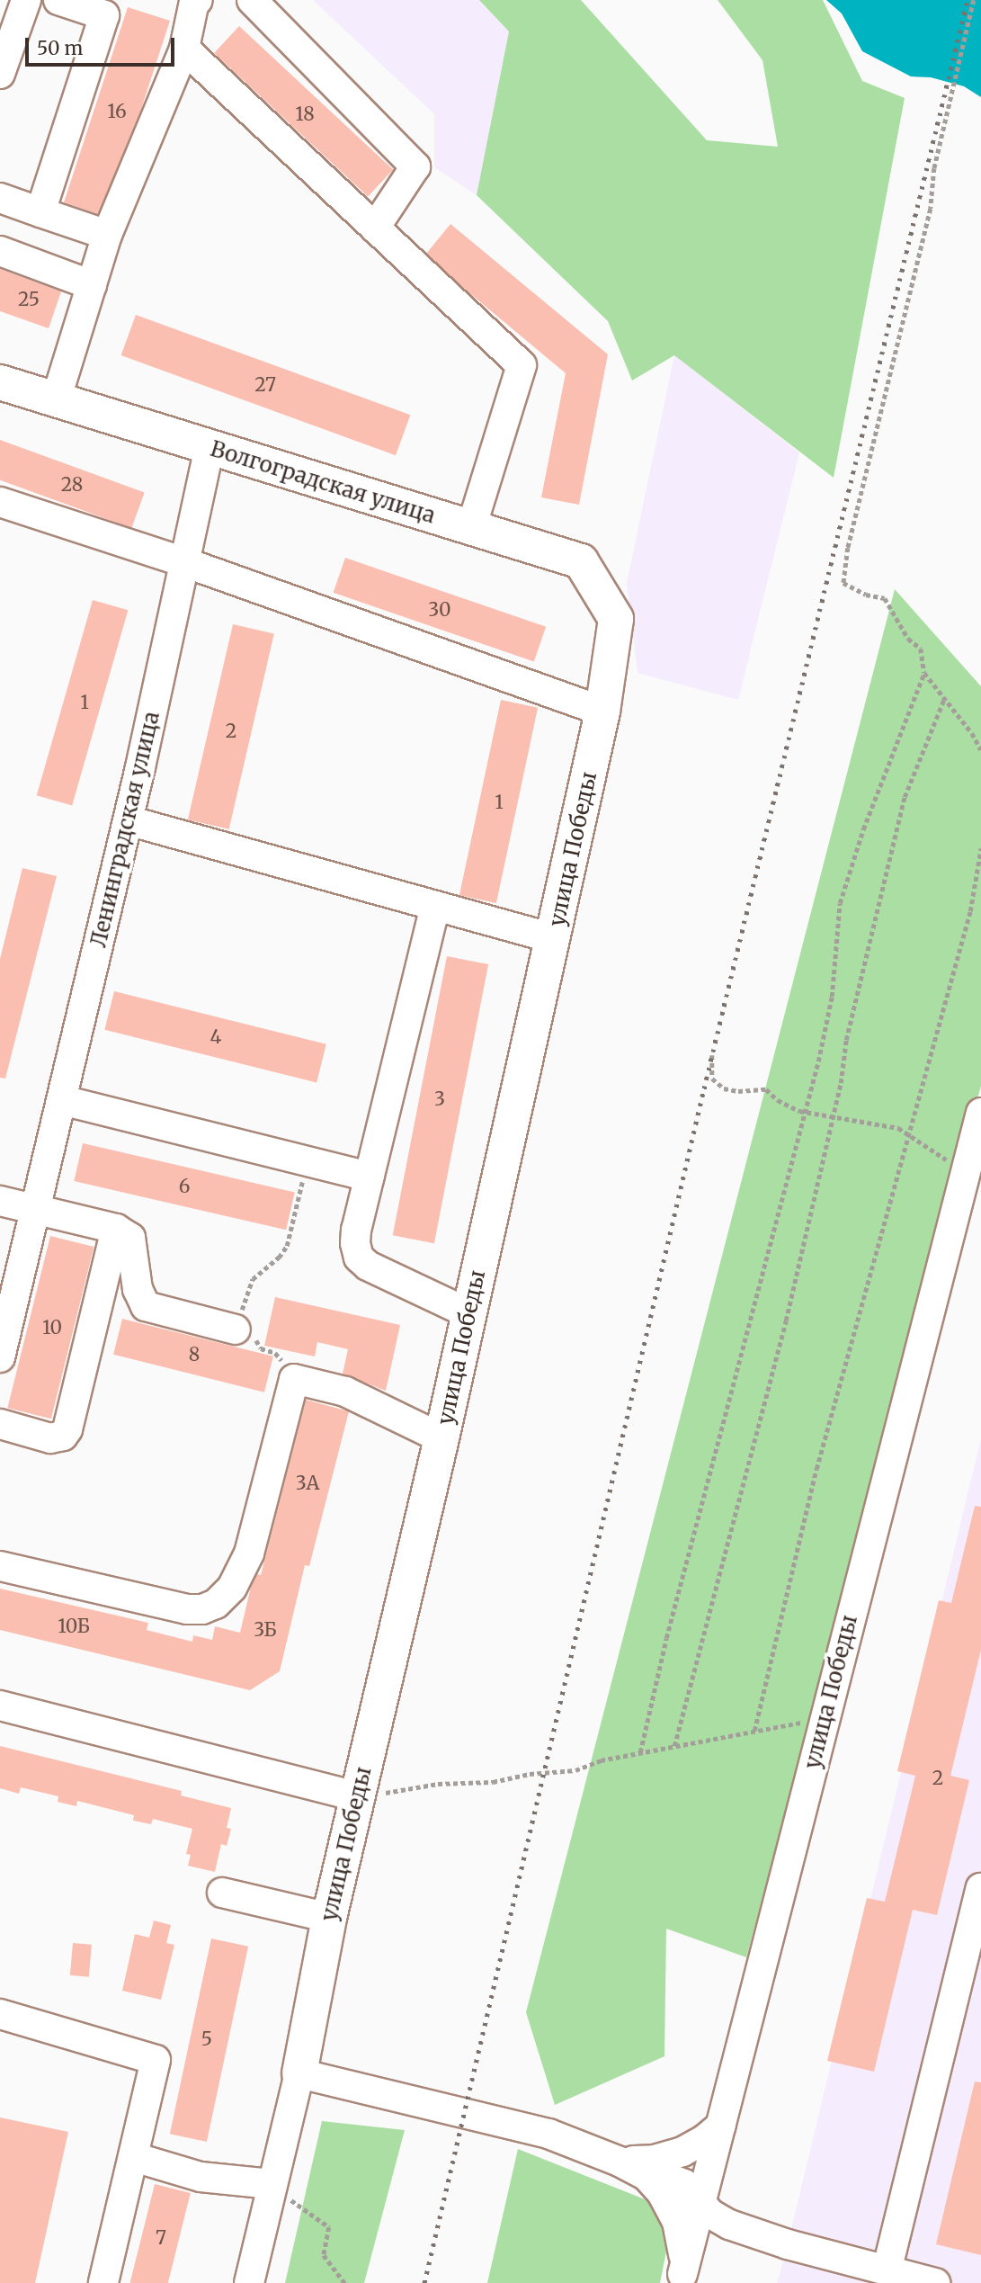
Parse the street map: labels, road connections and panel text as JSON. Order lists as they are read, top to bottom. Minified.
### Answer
{"streets":{"main road":["Волгоградская улица","улица Победы"],"street":["Ленинградская улица"]},"crossings":[["Волгоградская улица","Ленинградская улица"],["Волгоградская улица","улица Победы"]],"house_numbers":["16","18","25","27","28","30","1","2","1","4","3","6","10","8","3А","10Б","3Б","2","5","7"],"scale_bar":"50 m"}
